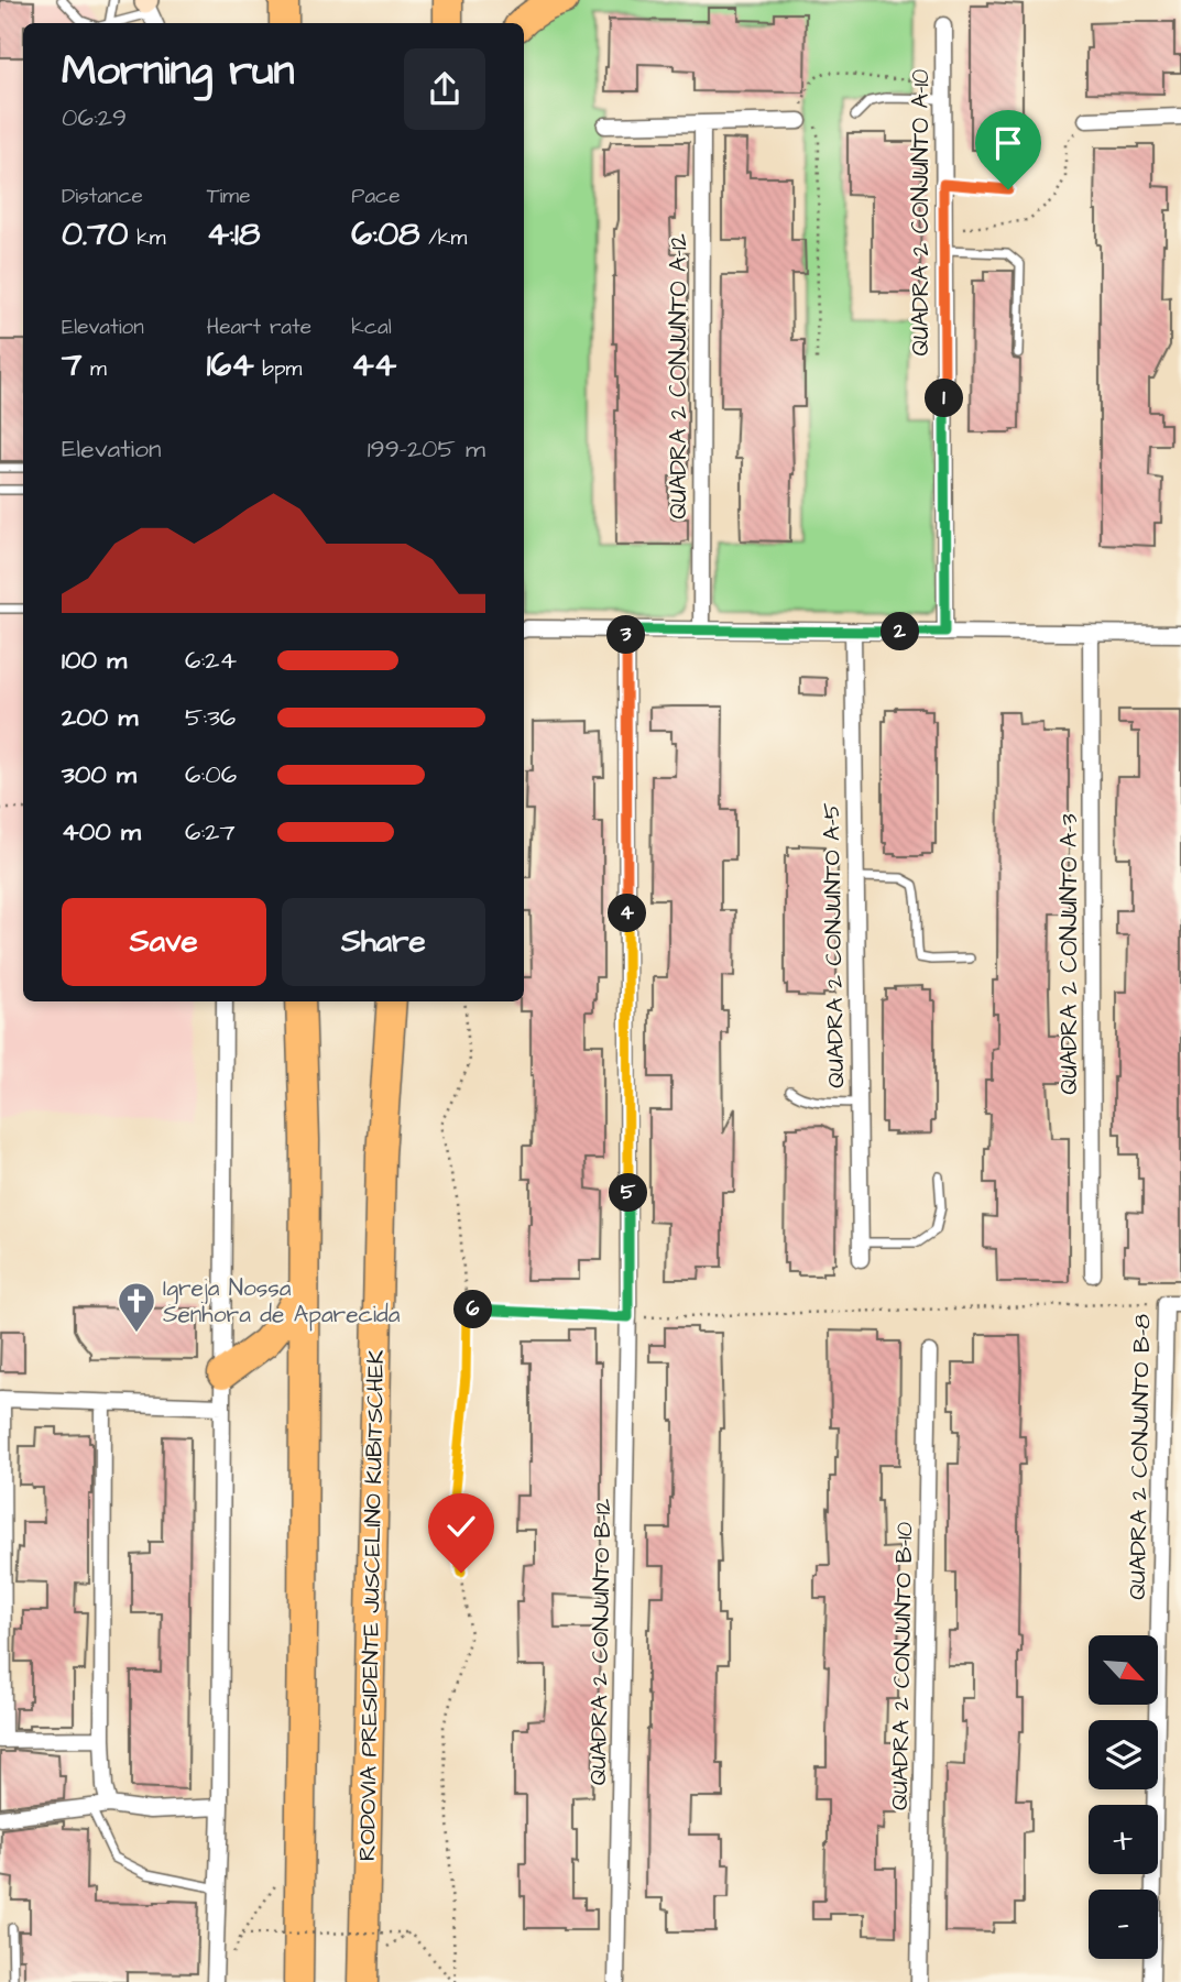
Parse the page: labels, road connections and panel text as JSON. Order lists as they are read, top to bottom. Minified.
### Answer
{"streets":{"highway":["RODOVIA PRESIDENTE JUSCELINO KUBITSCHEK"],"street":["QUADRA 2 CONJUNTO A-10","QUADRA 2 CONJUNTO A-12","QUADRA 2 CONJUNTO A-5","QUADRA 2 CONJUNTO A-3","QUADRA 2 CONJUNTO B-8","QUADRA 2 CONJUNTO B-12","QUADRA 2 CONJUNTO B-10"]},"places":{"church":["Igreja Nossa Senhora de Aparecida"]},"north":"bottom right","page":{"heading":["Morning run","06:29"],"stats":[["Distance","0.70 km"],["Time","4:18"],["Pace","6:08 /km"],["Elevation","7 m"],["Heart rate","164 bpm"],["kcal","44"]],"pins":["1","2","3","4","5","6"],"chart":["Elevation","199–205 m"],"list":[{"name":"100 m","note":"6:24"},{"name":"200 m","note":"5:36"},{"name":"300 m","note":"6:06"},{"name":"400 m","note":"6:27"}],"buttons":["Save","Share"],"map_buttons":["+","−"]}}
